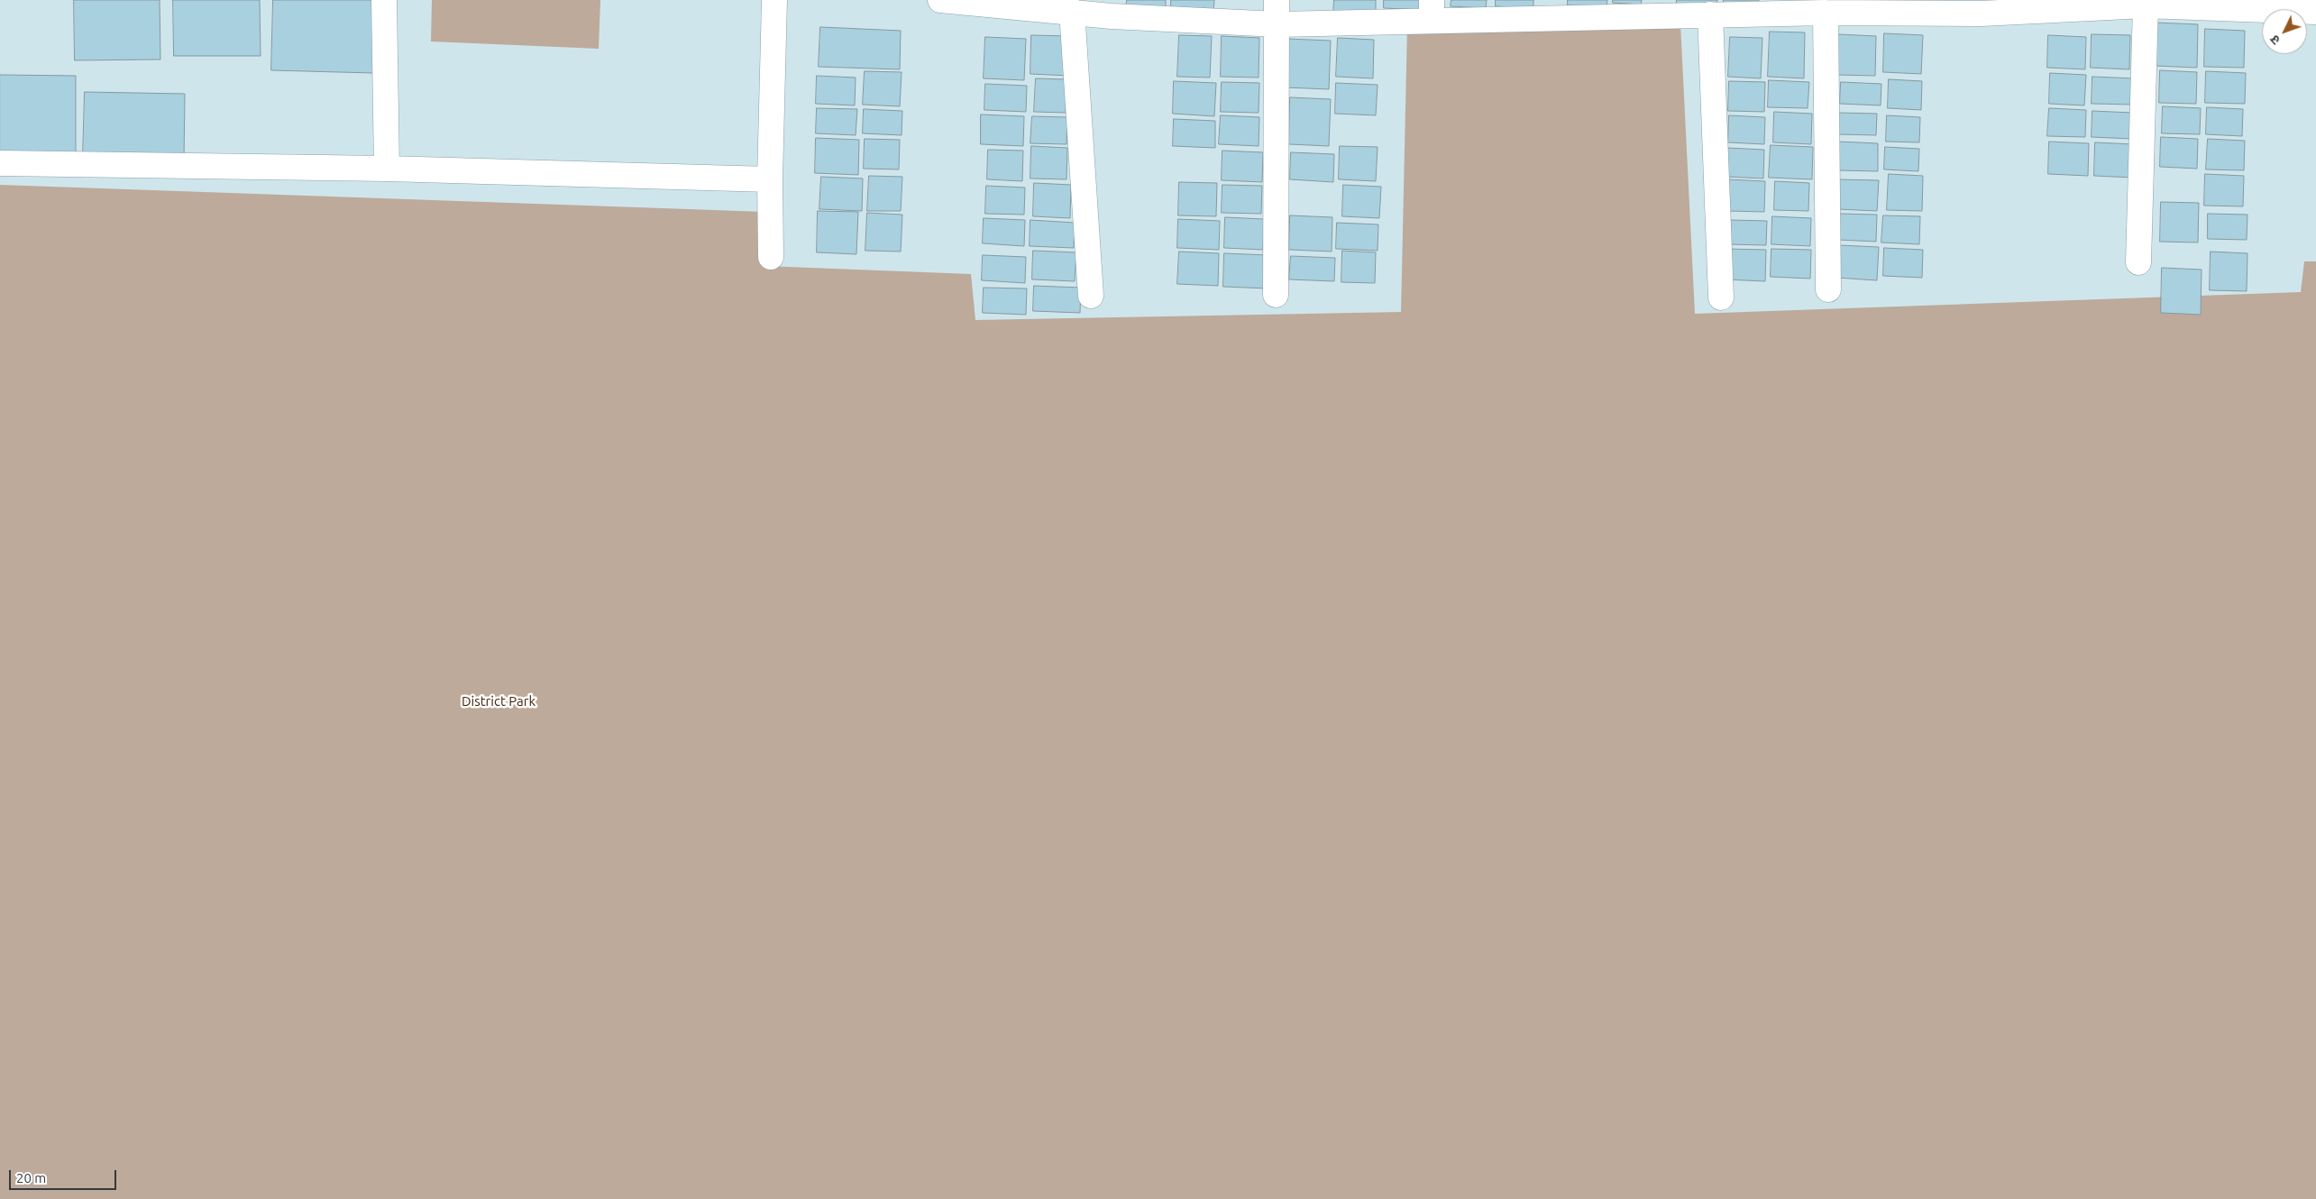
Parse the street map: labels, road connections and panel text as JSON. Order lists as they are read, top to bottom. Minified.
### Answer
{"parks":["District Park"],"scale_bar":"20 m","north":"bottom left"}
